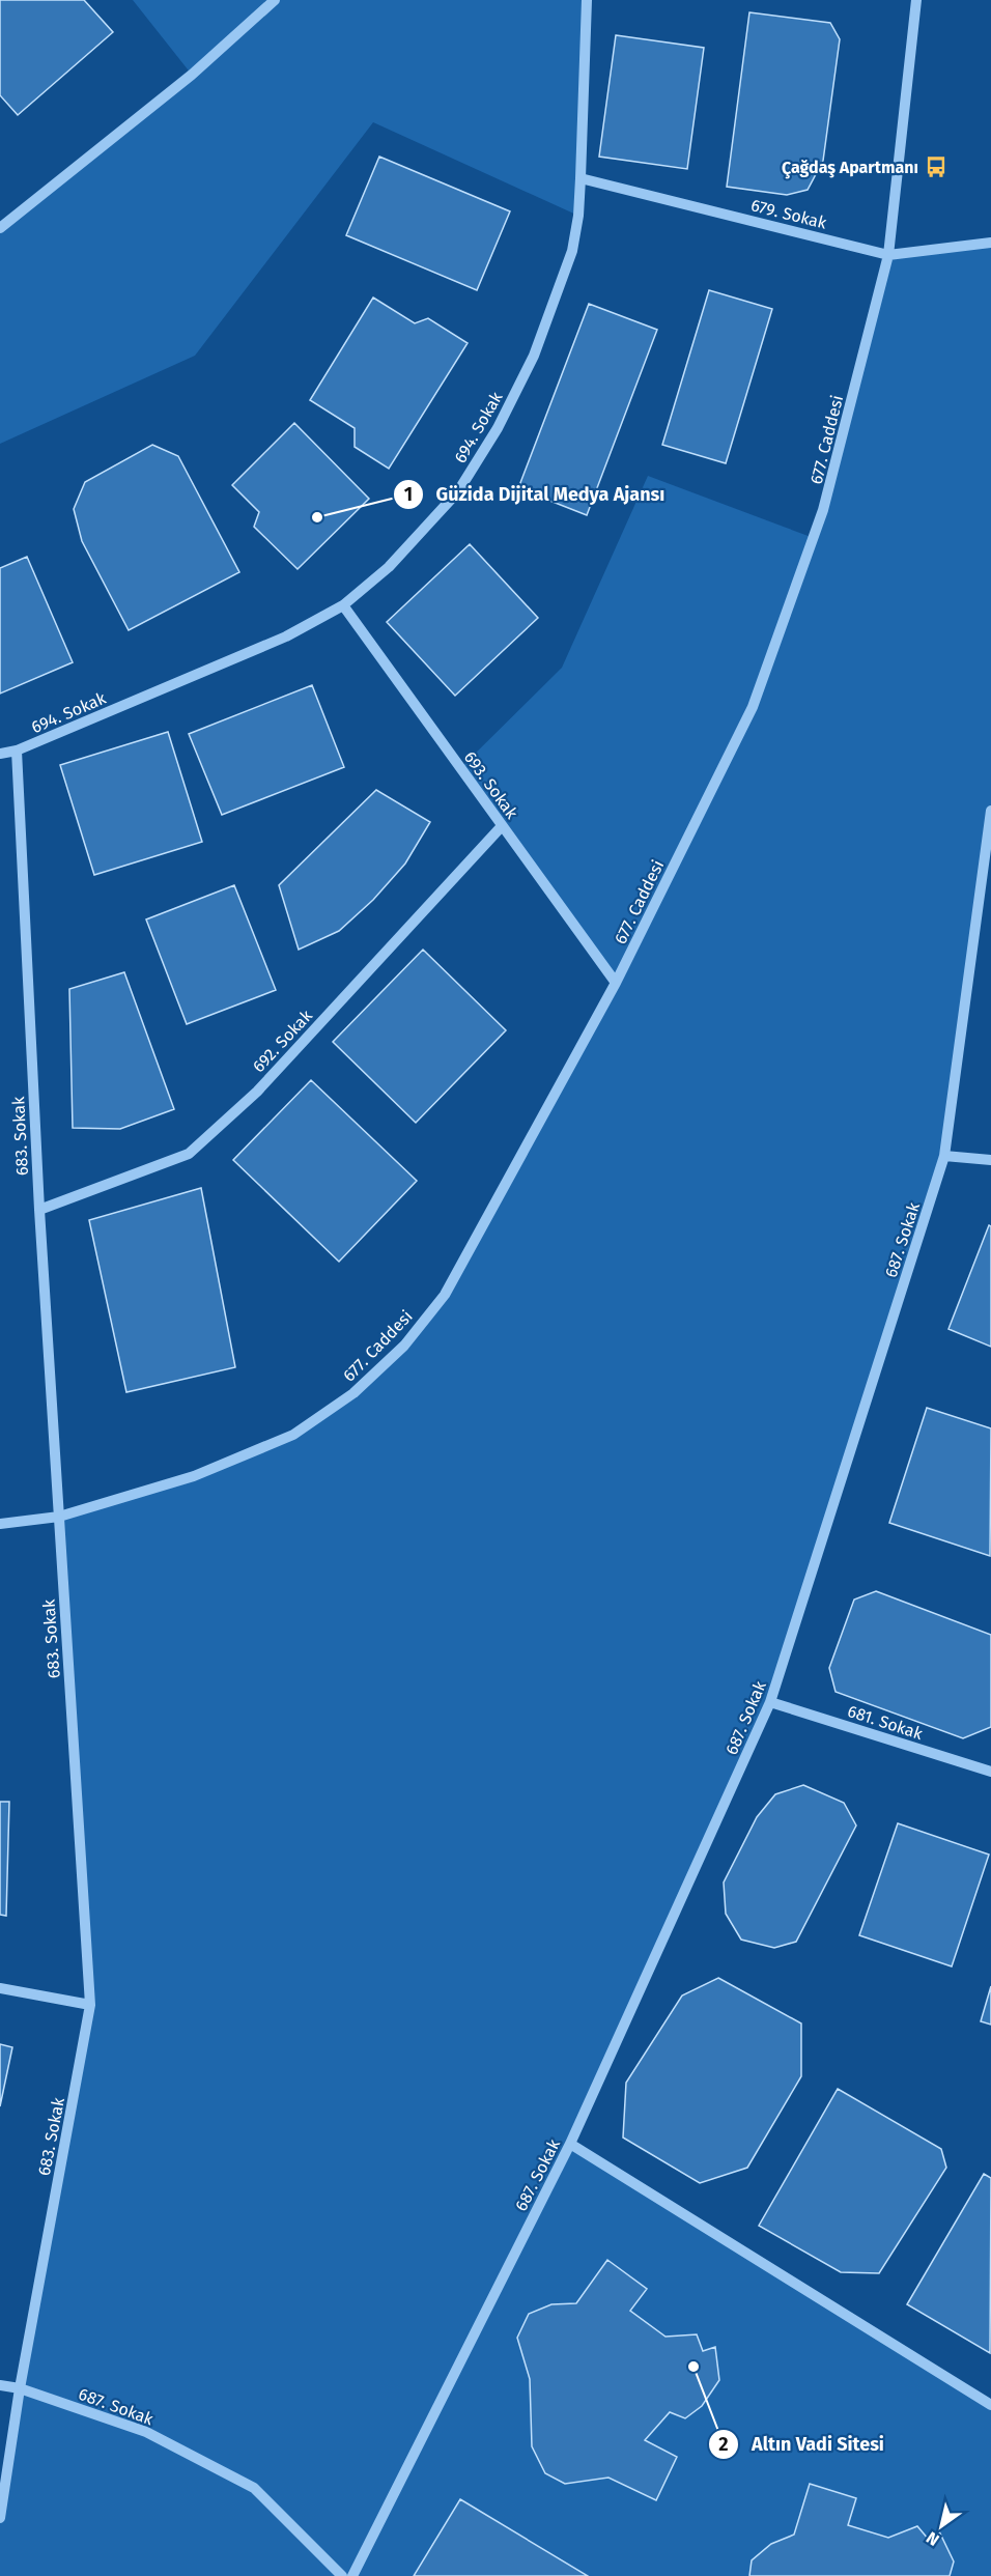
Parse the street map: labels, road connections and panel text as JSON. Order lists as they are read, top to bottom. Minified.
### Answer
{"streets":{"street":["679. Sokak","694. Sokak","677. Caddesi","693. Sokak","692. Sokak","683. Sokak","687. Sokak","681. Sokak"]},"crossings":[["679. Sokak","694. Sokak"],["679. Sokak","677. Caddesi"],["694. Sokak","693. Sokak"],["694. Sokak","683. Sokak"],["677. Caddesi","693. Sokak"],["677. Caddesi","683. Sokak"],["693. Sokak","692. Sokak"],["692. Sokak","683. Sokak"],["683. Sokak","687. Sokak"],["687. Sokak","681. Sokak"]],"places":{"bus stop":["Çağdaş Apartmanı"],"other":["Güzida Dijital Medya Ajansı","Altın Vadi Sitesi"]},"north":"bottom left"}
